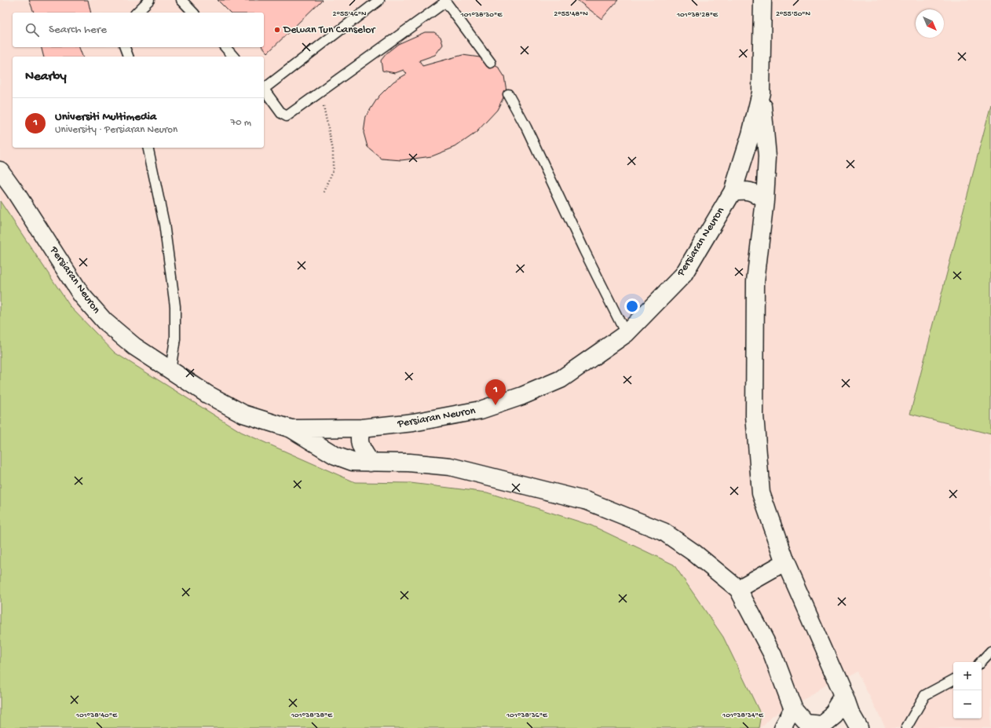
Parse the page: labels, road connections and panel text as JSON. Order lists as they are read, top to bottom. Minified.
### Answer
{"streets":{"street":["Persiaran Neuron"]},"places":["Dewan Tun Canselor"],"north":"bottom right","page":{"search":"Search here","heading":"Nearby","list":[{"mark":"1","name":"Universiti Multimedia","note":"University · Persiaran Neuron","value":"70 m"}],"pins":"1","map_buttons":["+","−"]},"coordinates":["2°55'46\"N","2°55'48\"N","2°55'50\"N","101°38'30\"E","101°38'28\"E","101°38'40\"E","101°38'38\"E","101°38'36\"E","101°38'34\"E"]}
